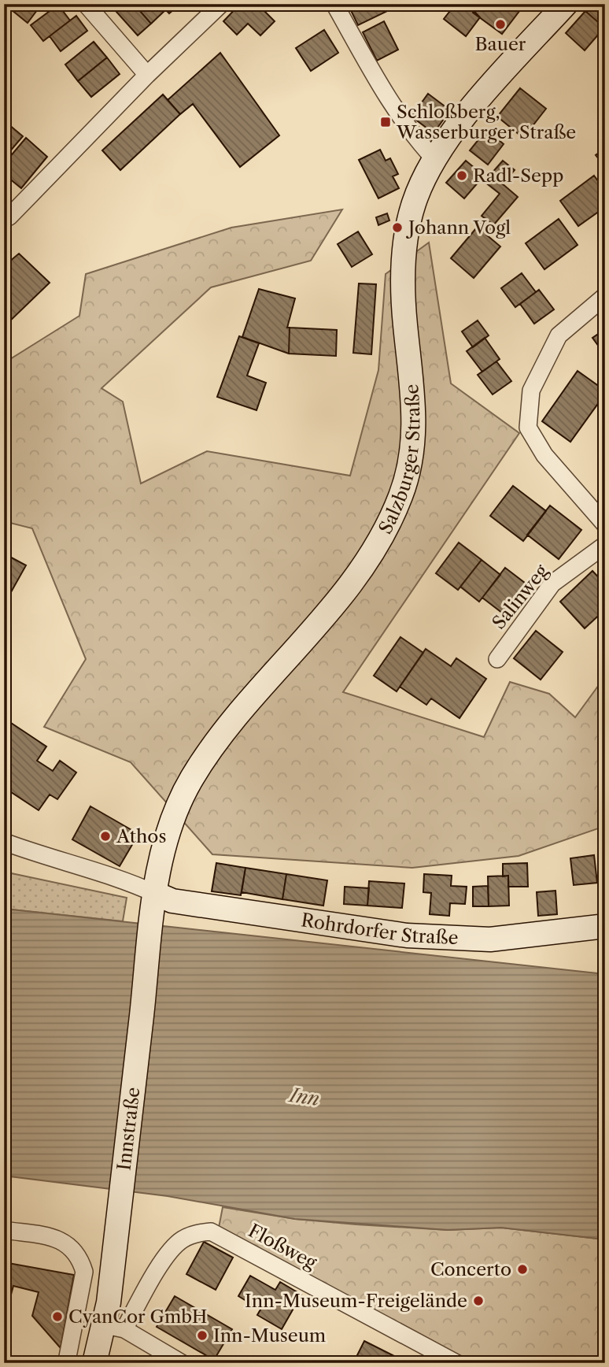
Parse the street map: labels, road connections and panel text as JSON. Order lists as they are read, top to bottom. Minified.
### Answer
{"streets":{"main road":["Salzburger Straße","Rohrdorfer Straße","Innstraße"],"street":["Salinweg","Floßweg"]},"crossings":[["Salzburger Straße","Rohrdorfer Straße"],["Salzburger Straße","Innstraße"],["Rohrdorfer Straße","Innstraße"],["Innstraße","Floßweg"]],"water":["Inn"],"places":{"other":["Bauer","Radl-Sepp","Johann Vogl","Athos","Concerto","Inn-Museum-Freigelände","CyanCor GmbH","Inn-Museum"],"transit":["Schloßberg, Wasserburger Straße"]}}
